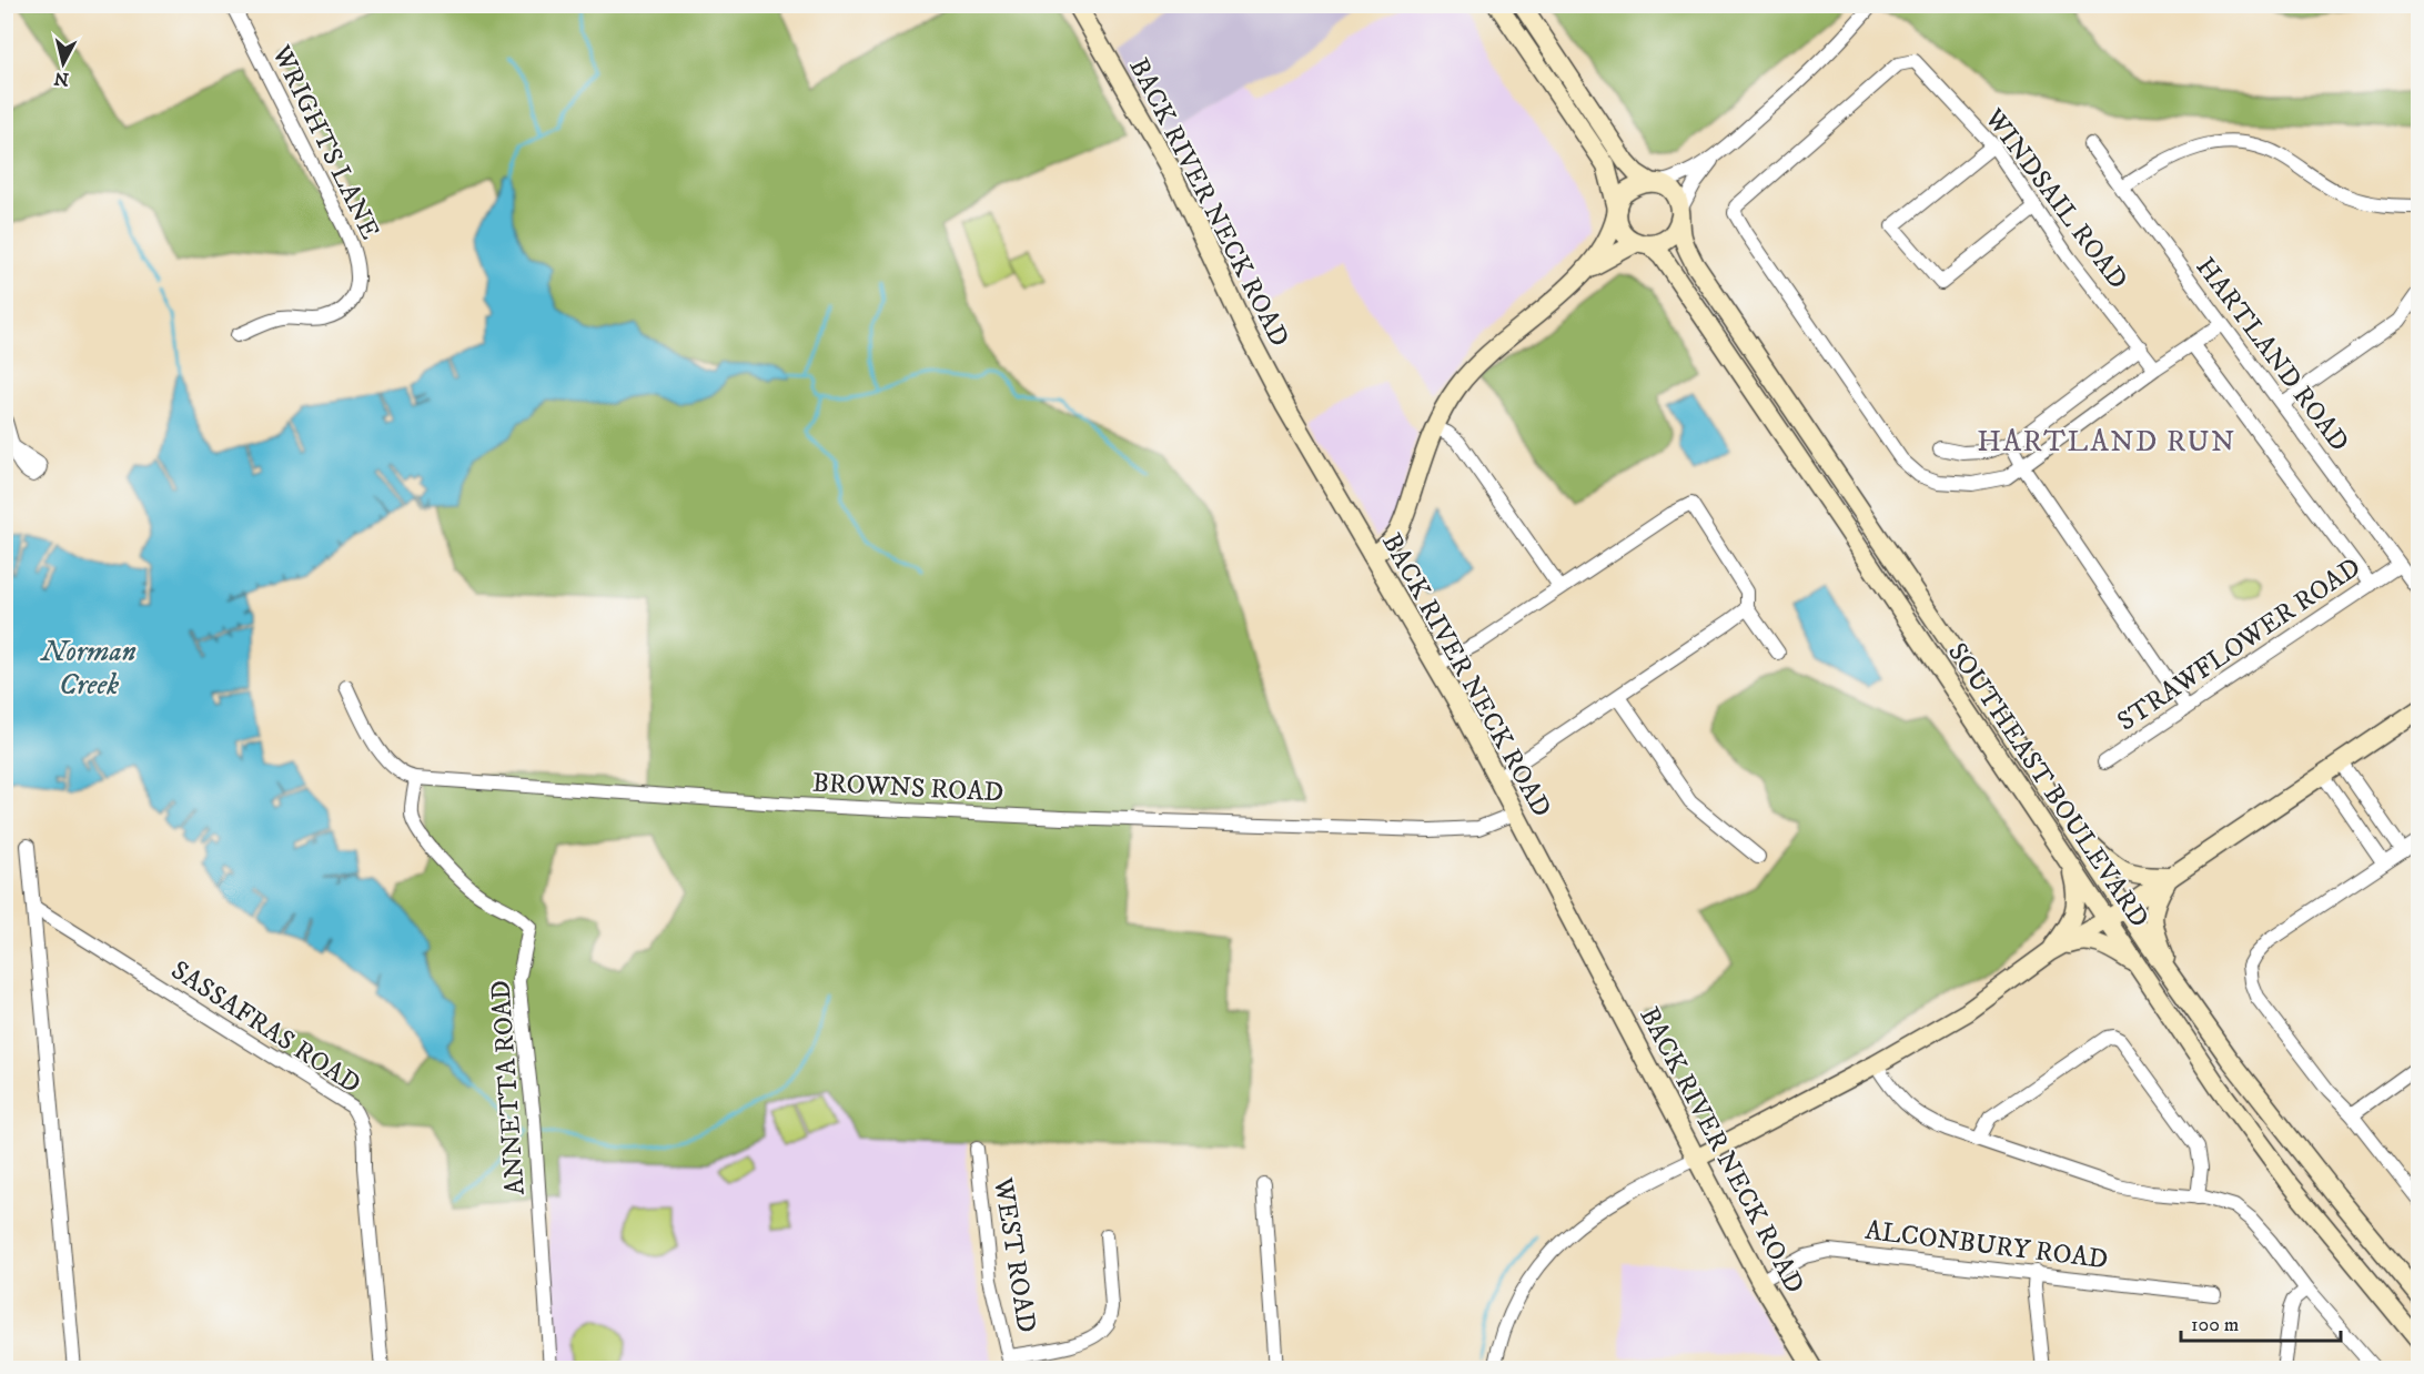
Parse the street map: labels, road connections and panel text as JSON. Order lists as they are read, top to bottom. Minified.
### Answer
{"streets":{"main road":["BACK RIVER NECK ROAD","SOUTHEAST BOULEVARD"],"street":["WRIGHTS LANE","WINDSAIL ROAD","HARTLAND ROAD","STRAWFLOWER ROAD","BROWNS ROAD","SASSAFRAS ROAD","ANNETTA ROAD","ALCONBURY ROAD","WEST ROAD"]},"crossings":[["BACK RIVER NECK ROAD","BROWNS ROAD"],["BACK RIVER NECK ROAD","ALCONBURY ROAD"],["HARTLAND ROAD","STRAWFLOWER ROAD"],["BROWNS ROAD","ANNETTA ROAD"]],"districts":["HARTLAND RUN"],"water":["Norman Creek"],"scale_bar":"100 m","north":"bottom"}
